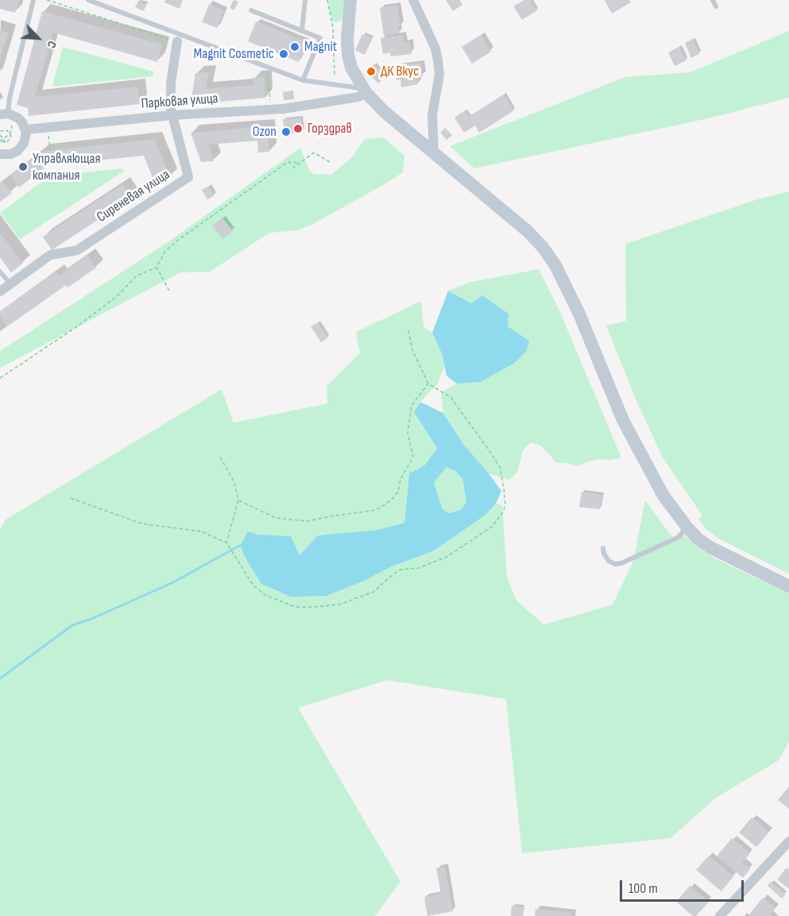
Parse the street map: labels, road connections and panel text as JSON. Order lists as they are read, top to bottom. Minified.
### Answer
{"streets":{"street":["Парковая улица","Сиреневая улица"]},"crossings":[["Парковая улица","Сиреневая улица"]],"places":["Magnit","Magnit Cosmetic","ДК Вкус","Горздрав","Ozon","Управляющая компания"],"scale_bar":"100 m","north":"bottom right"}
